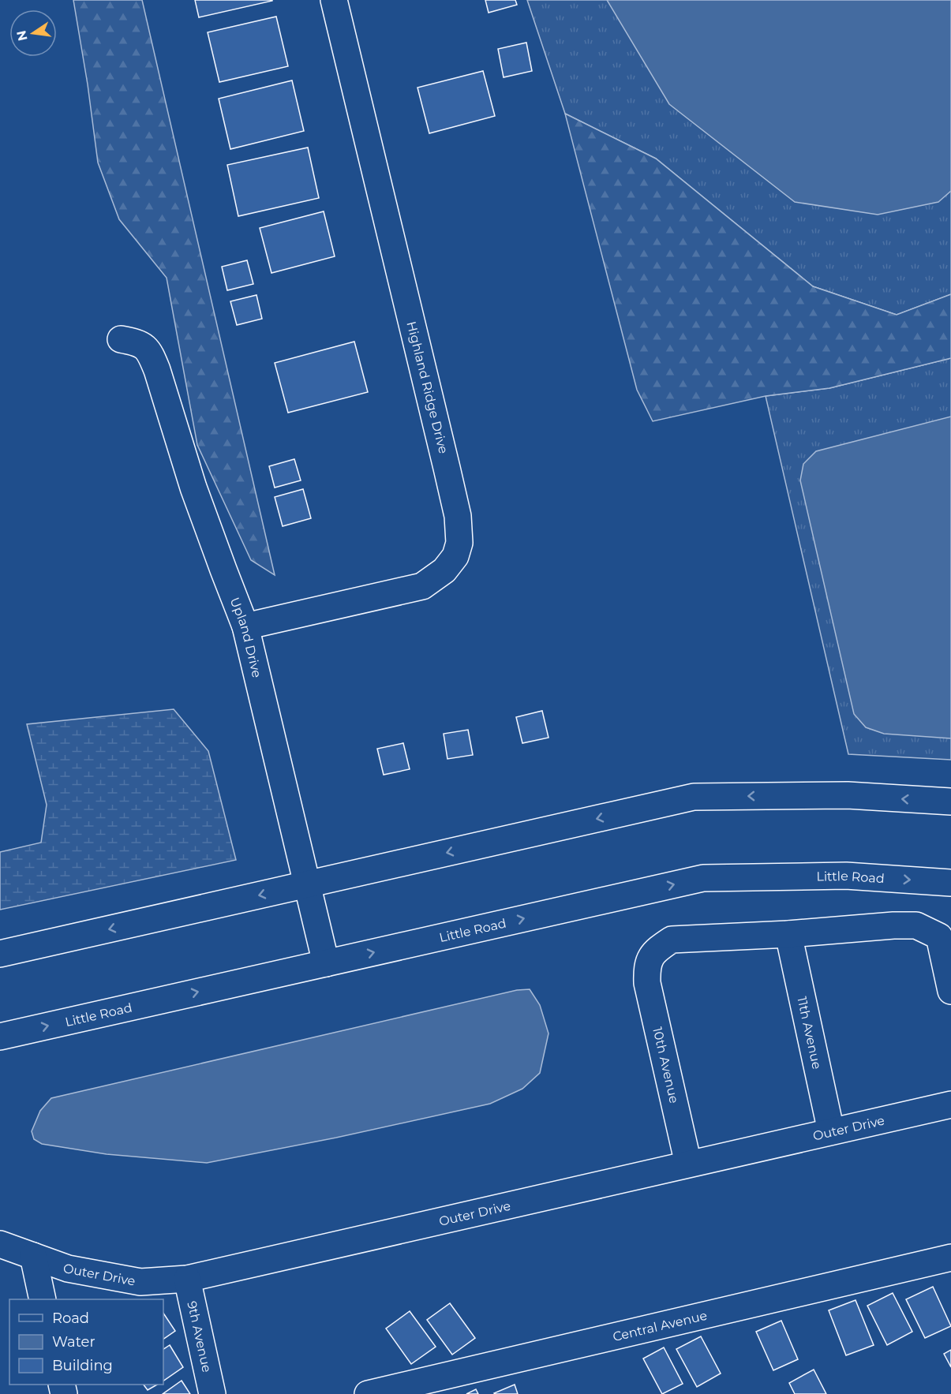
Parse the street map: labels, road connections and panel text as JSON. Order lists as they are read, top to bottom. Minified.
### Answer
{"streets":{"street":["Highland Ridge Drive","Upland Drive","Little Road","11th Avenue","10th Avenue","Outer Drive","Central Avenue","9th Avenue"]},"crossings":[["Highland Ridge Drive","Upland Drive"],["Upland Drive","Little Road"],["11th Avenue","10th Avenue"],["11th Avenue","Outer Drive"],["10th Avenue","Outer Drive"],["Outer Drive","9th Avenue"]],"legend":["Road","Water","Building"],"north":"left"}
